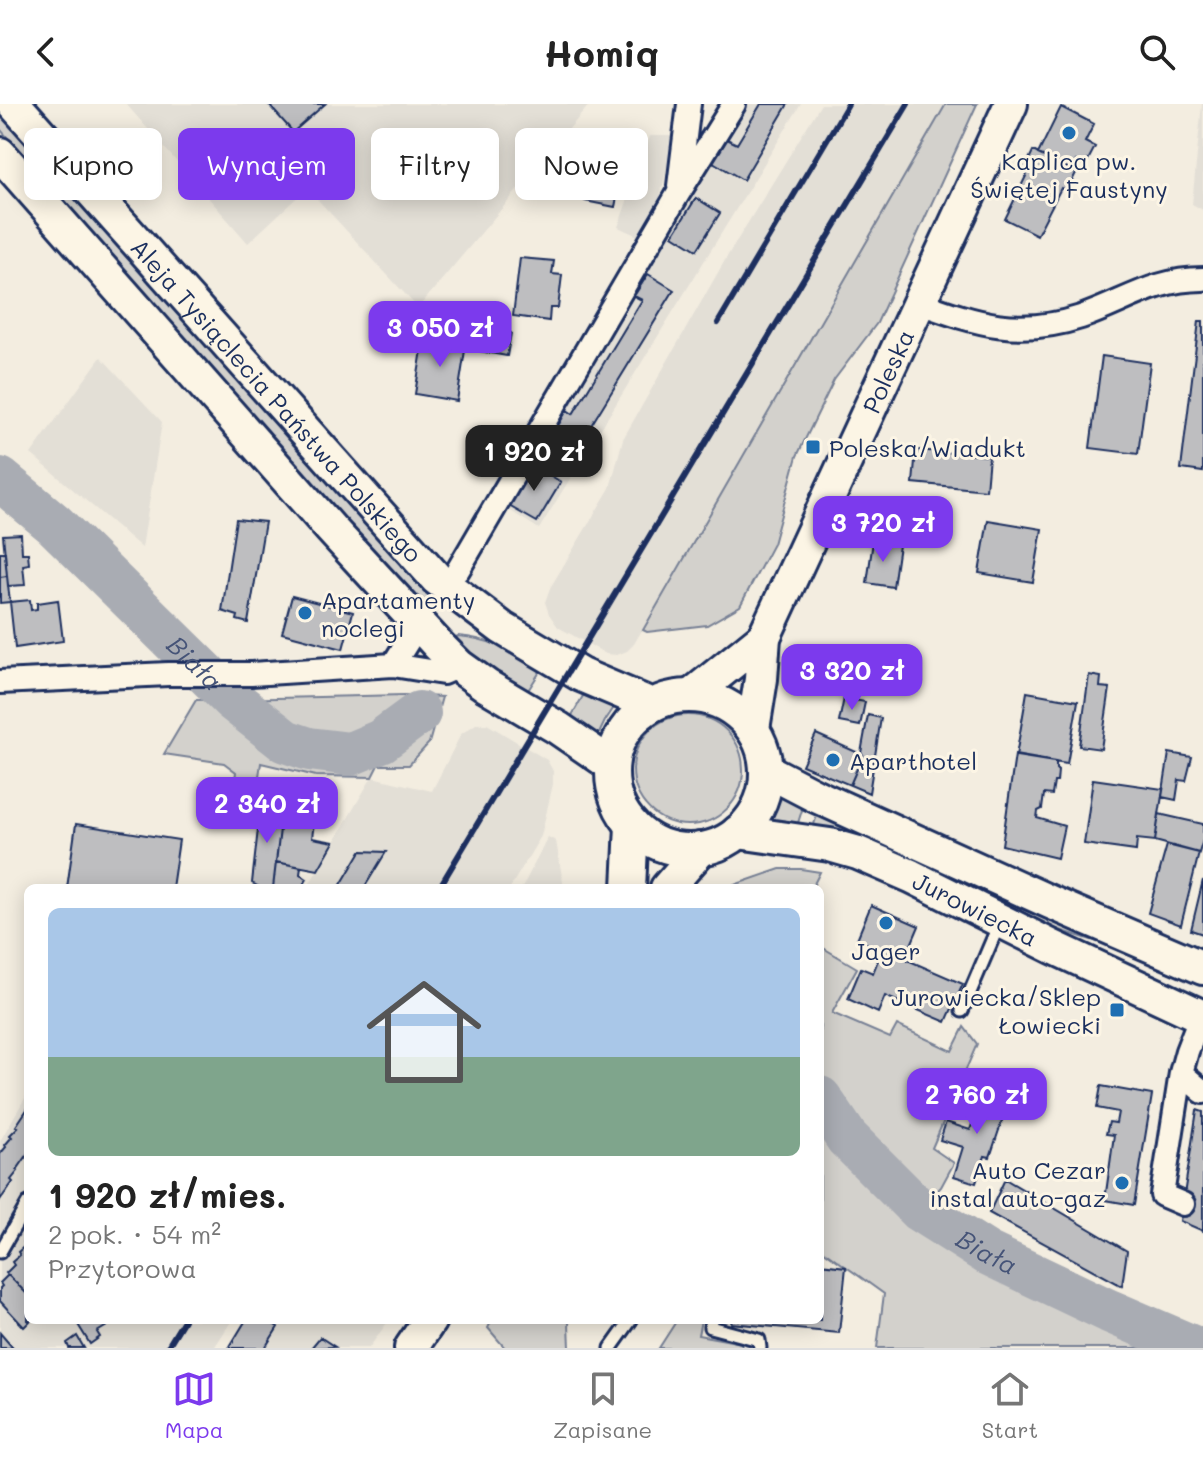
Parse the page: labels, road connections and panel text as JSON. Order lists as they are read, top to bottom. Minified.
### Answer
{"streets":{"main road":["Poleska","Aleja Tysiąclecia Państwa Polskiego","Jurowiecka"]},"crossings":[["Poleska","Aleja Tysiąclecia Państwa Polskiego"],["Poleska","Jurowiecka"],["Aleja Tysiąclecia Państwa Polskiego","Jurowiecka"]],"water":["Biała"],"places":{"other":["Kaplica pw. Świętej Faustyny","Apartamenty noclegi","Aparthotel","Jager","Auto Cezar instal auto-gaz"],"transit":["Poleska/Wiadukt","Jurowiecka/Sklep Łowiecki"]},"page":{"header":"Homiq","chip":["Kupno","Wynajem","Filtry","Nowe"],"price":["3 050 zł","1 920 zł","3 720 zł","3 320 zł","2 340 zł","2 760 zł"],"list":[{"name":"1 920 zł/mies.","note":"2 pok. · 54 m² · Przytorowa"}],"tabs":["Mapa","Zapisane","Start"]}}
